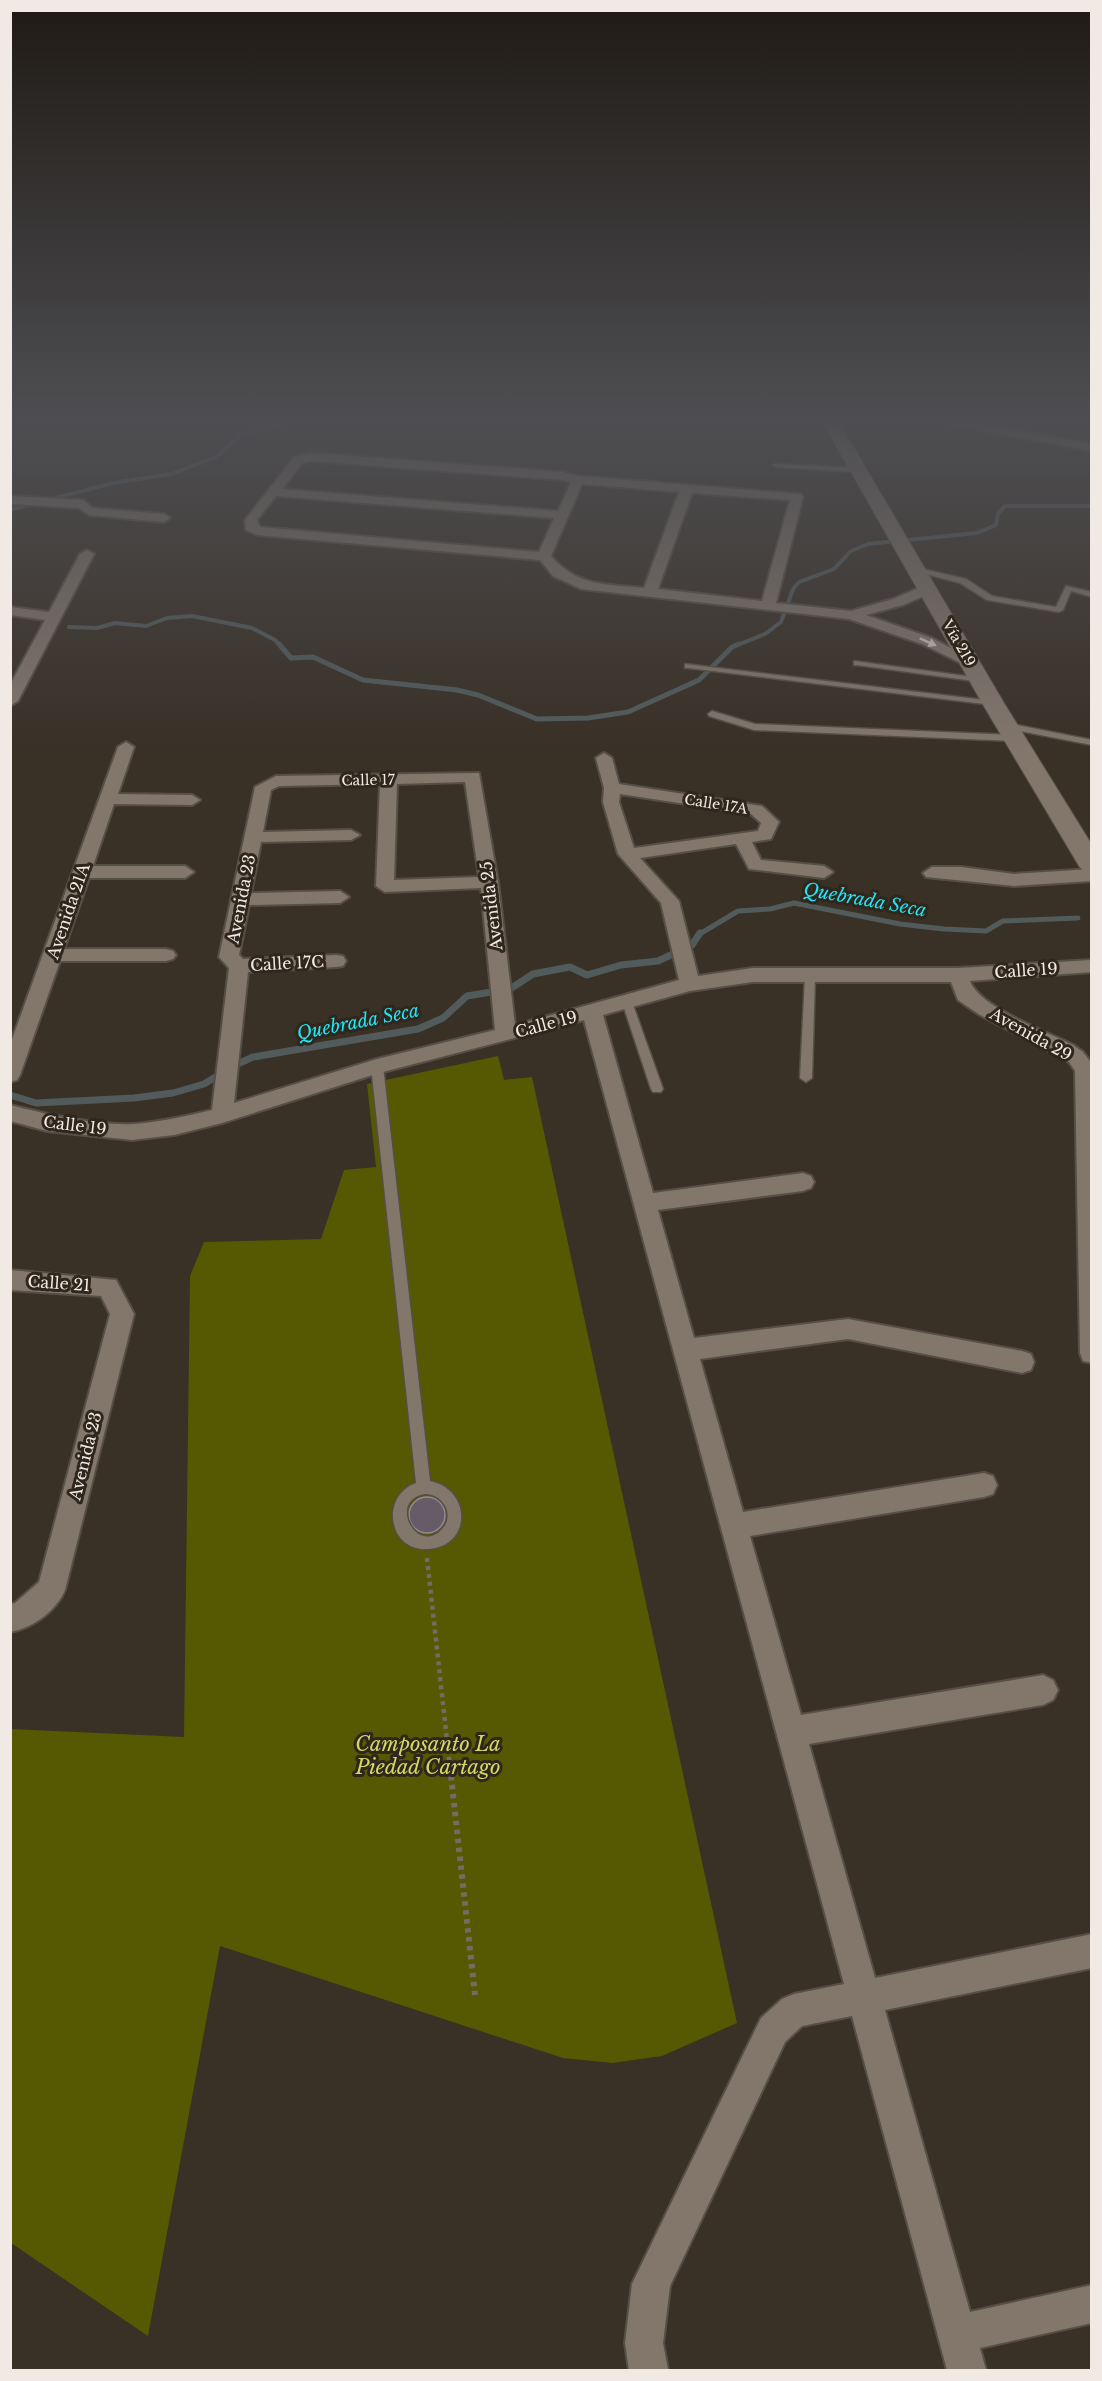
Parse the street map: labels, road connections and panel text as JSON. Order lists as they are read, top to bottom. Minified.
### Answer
{"streets":{"main road":["Vía 219"],"street":["Calle 17","Calle 17A","Avenida 23","Avenida 25","Avenida 21A","Calle 17C","Calle 19","Avenida 29","Calle 21"]},"crossings":[["Calle 17","Avenida 23"],["Calle 17","Avenida 25"],["Avenida 23","Calle 17C"],["Avenida 23","Calle 19"],["Avenida 23","Calle 21"],["Avenida 25","Calle 19"],["Calle 19","Avenida 29"]],"water":["Quebrada Seca"],"parks":["Camposanto La Piedad Cartago"]}
